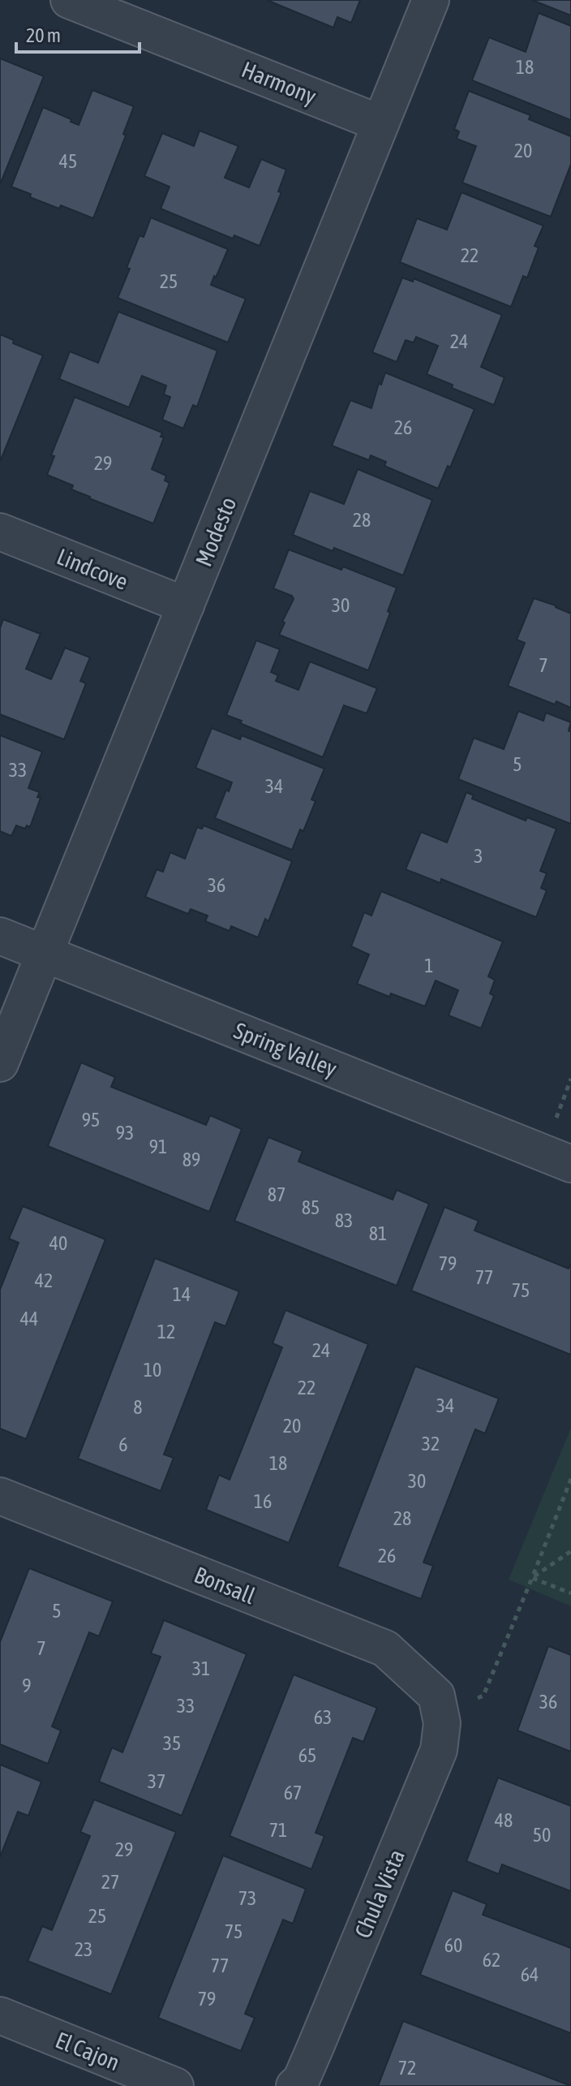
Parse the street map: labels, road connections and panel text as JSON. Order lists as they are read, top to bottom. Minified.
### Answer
{"streets":{"street":["Harmony","Modesto","Lindcove","Spring Valley","Bonsall","Chula Vista","El Cajon"]},"crossings":[["Harmony","Modesto"],["Modesto","Lindcove"],["Modesto","Spring Valley"],["Bonsall","Chula Vista"]],"house_numbers":["18","20","45","22","25","24","26","29","28","30","7","5","33","34","3","36","1","95","93","91","89","87","85","83","81","40","79","77","42","75","14","44","12","24","10","22","34","8","20","32","6","18","30","16","28","26","5","7","31","9","36","33","63","35","65","37","67","48","71","50","29","27","73","25","75","60","23","62","77","64","79","72"],"scale_bar":"20 m"}
